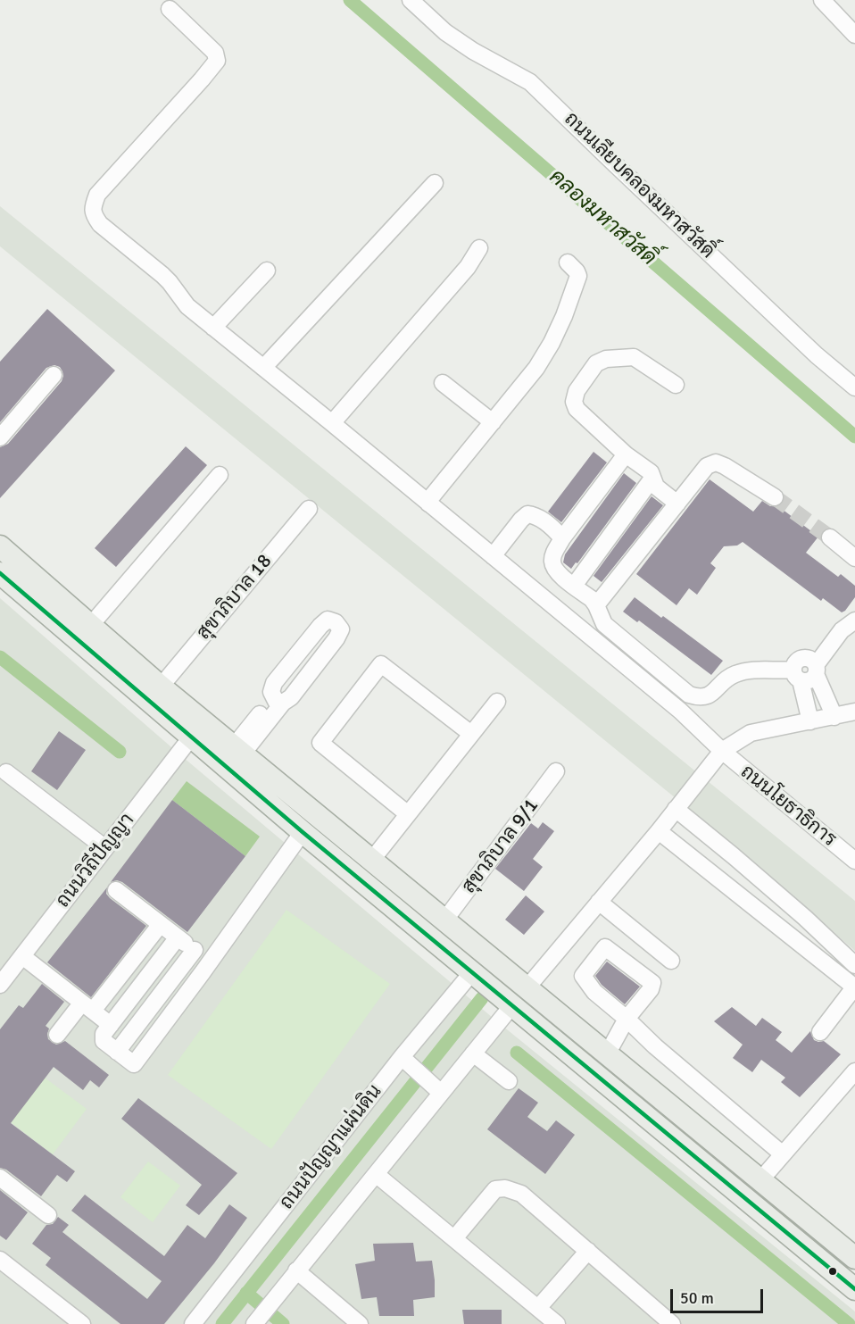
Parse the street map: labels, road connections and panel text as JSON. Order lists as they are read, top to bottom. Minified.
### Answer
{"streets":{"street":["ถนนเลียบคลองมหาสวัสดิ์","สุขาภิบาล 18","ถนนโยธาธิการ","สุขาภิบาล 9/1","ถนนวิถีปัญญา","ถนนปัญญาแผ่นดิน"]},"water":["คลองมหาสวัสดิ์"],"scale_bar":"50 m"}
